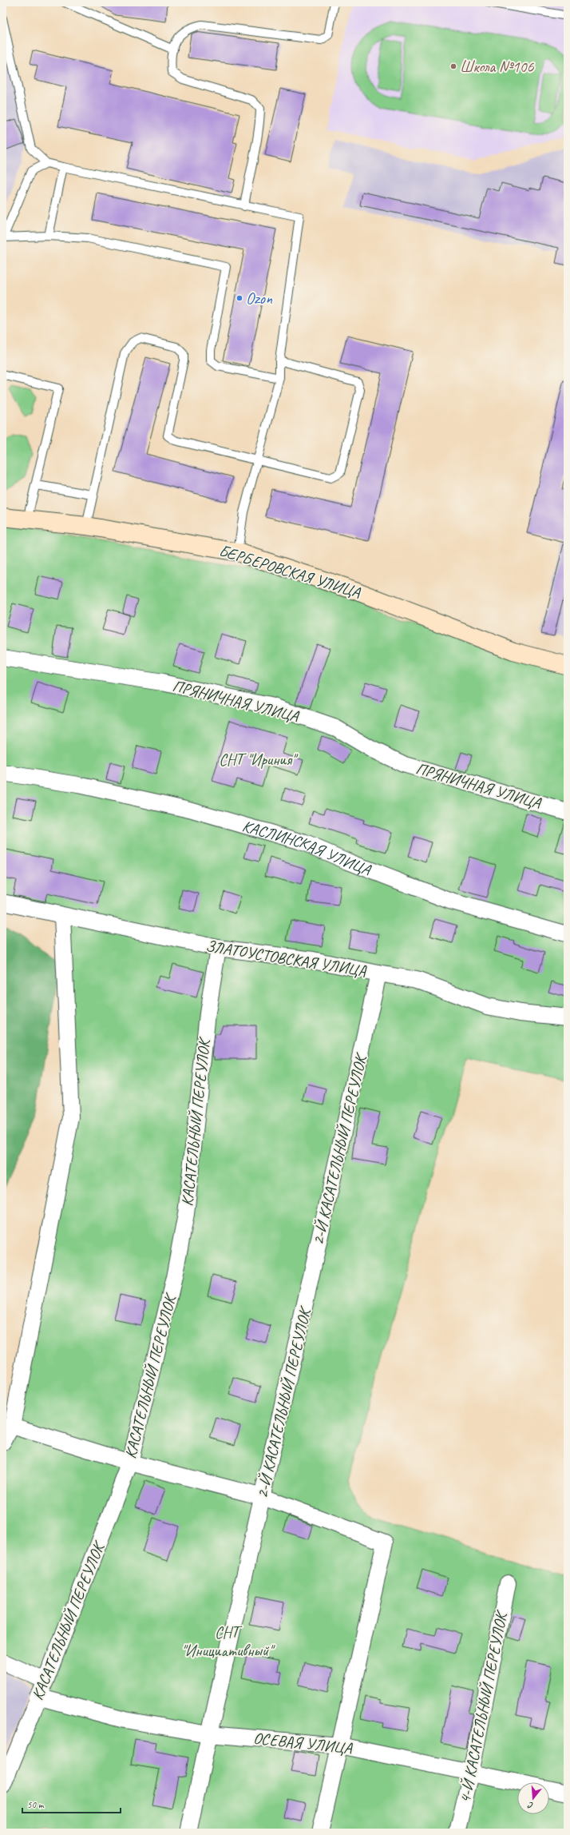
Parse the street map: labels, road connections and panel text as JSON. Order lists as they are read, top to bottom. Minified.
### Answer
{"streets":{"street":["БЕРБЕРОВСКАЯ УЛИЦА","ПРЯНИЧНАЯ УЛИЦА","КАСЛИНСКАЯ УЛИЦА","ЗЛАТОУСТОВСКАЯ УЛИЦА","КАСАТЕЛЬНЫЙ ПЕРЕУЛОК","2-Й КАСАТЕЛЬНЫЙ ПЕРЕУЛОК","4-Й КАСАТЕЛЬНЫЙ ПЕРЕУЛОК","ОСЕВАЯ УЛИЦА"]},"crossings":[["ЗЛАТОУСТОВСКАЯ УЛИЦА","КАСАТЕЛЬНЫЙ ПЕРЕУЛОК"],["ЗЛАТОУСТОВСКАЯ УЛИЦА","2-Й КАСАТЕЛЬНЫЙ ПЕРЕУЛОК"],["КАСАТЕЛЬНЫЙ ПЕРЕУЛОК","ОСЕВАЯ УЛИЦА"],["2-Й КАСАТЕЛЬНЫЙ ПЕРЕУЛОК","ОСЕВАЯ УЛИЦА"],["4-Й КАСАТЕЛЬНЫЙ ПЕРЕУЛОК","ОСЕВАЯ УЛИЦА"]],"parks":["СНТ \"Ириния\"","СНТ \"Инициативный\""],"places":["Школа №106","Ozon"],"scale_bar":"50 m","north":"bottom"}
